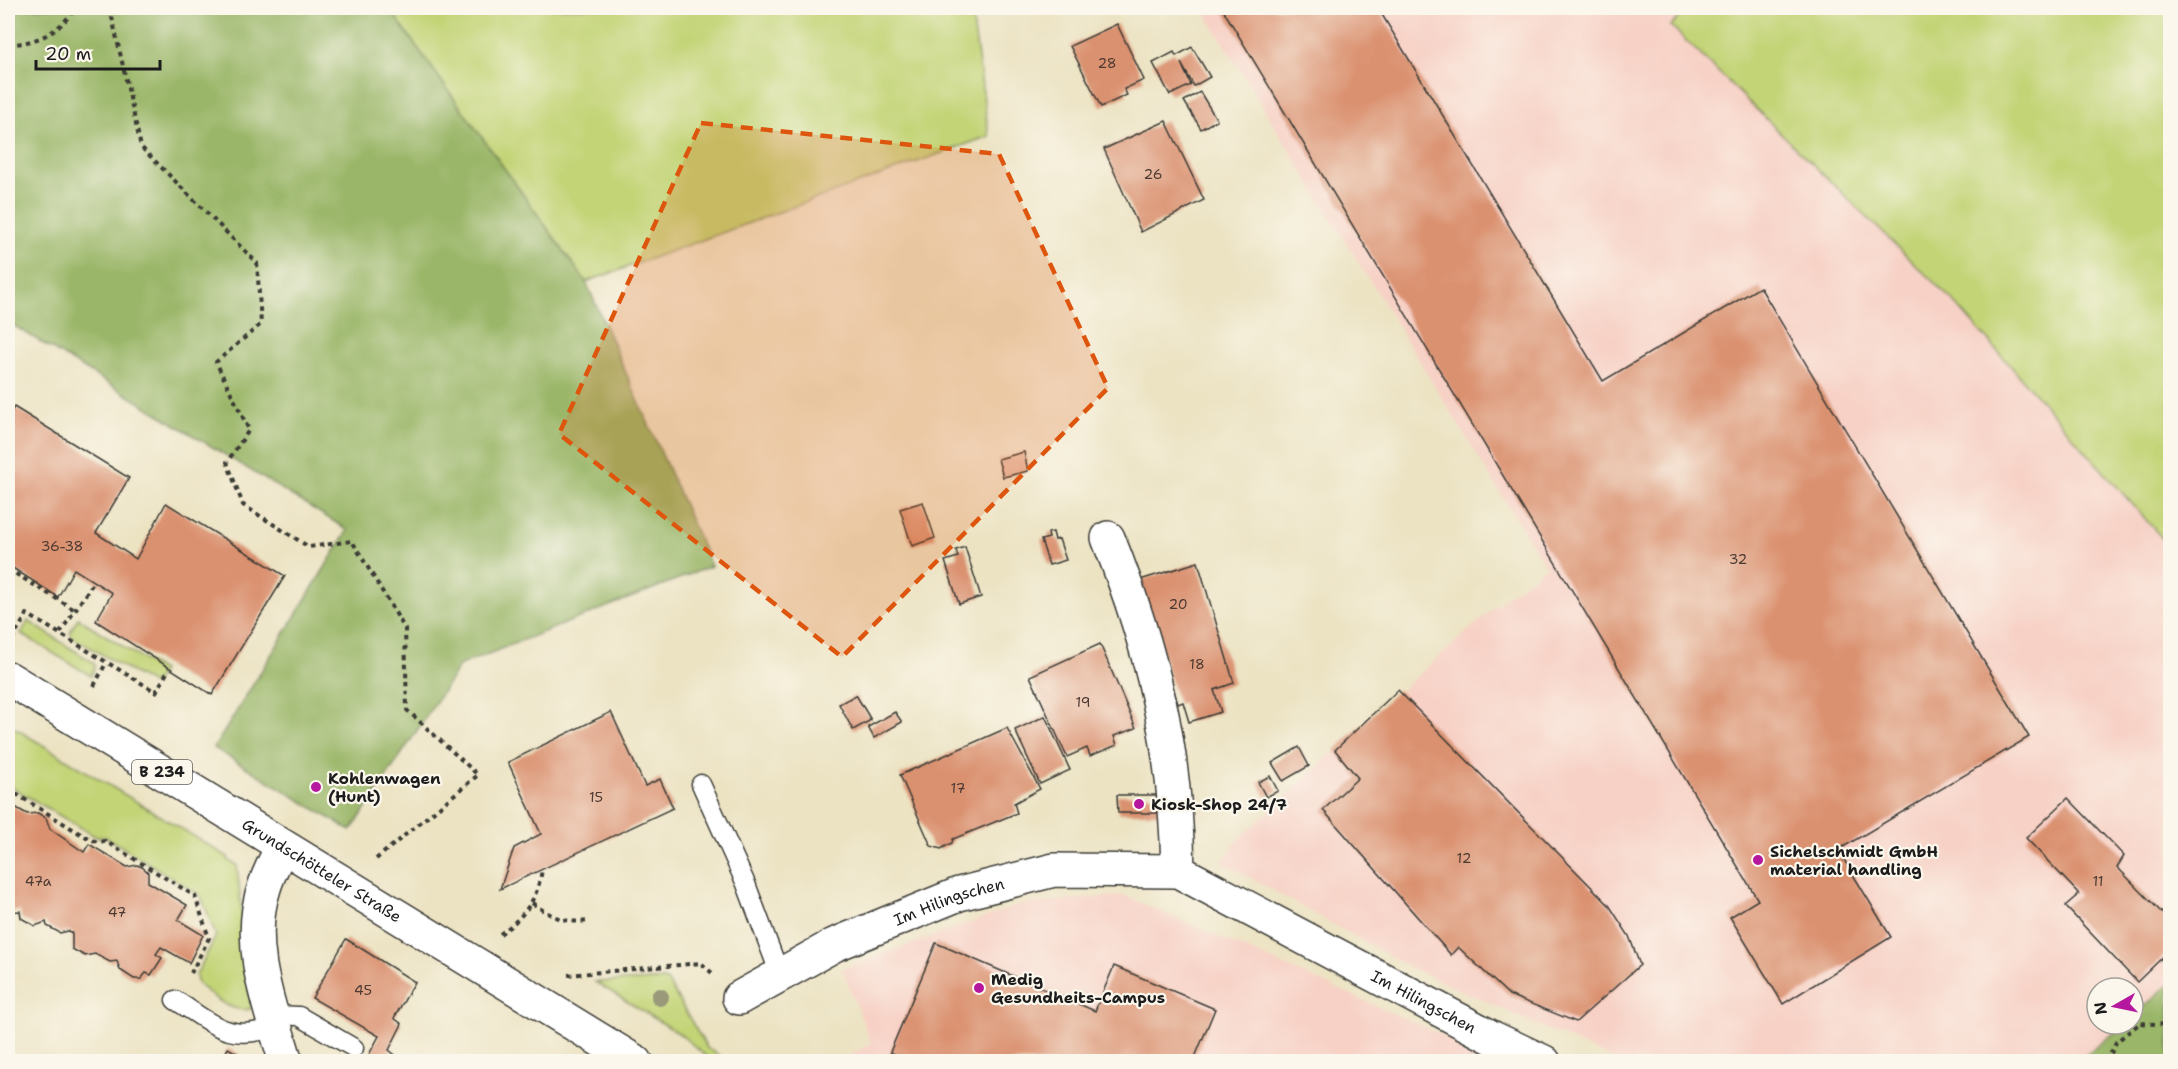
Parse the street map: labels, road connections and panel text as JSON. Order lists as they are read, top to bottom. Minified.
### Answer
{"streets":{"street":["B 234","Grundschötteler Straße","Im Hilingschen"]},"places":["Kohlenwagen (Hunt)","Kiosk-Shop 24/7","Sichelschmidt GmbH material handling","Medig Gesundheits-Campus"],"house_numbers":["28","26","36-38","32","20","18","19","17","15","12","47a","11","47","45"],"scale_bar":"20 m","north":"left"}
